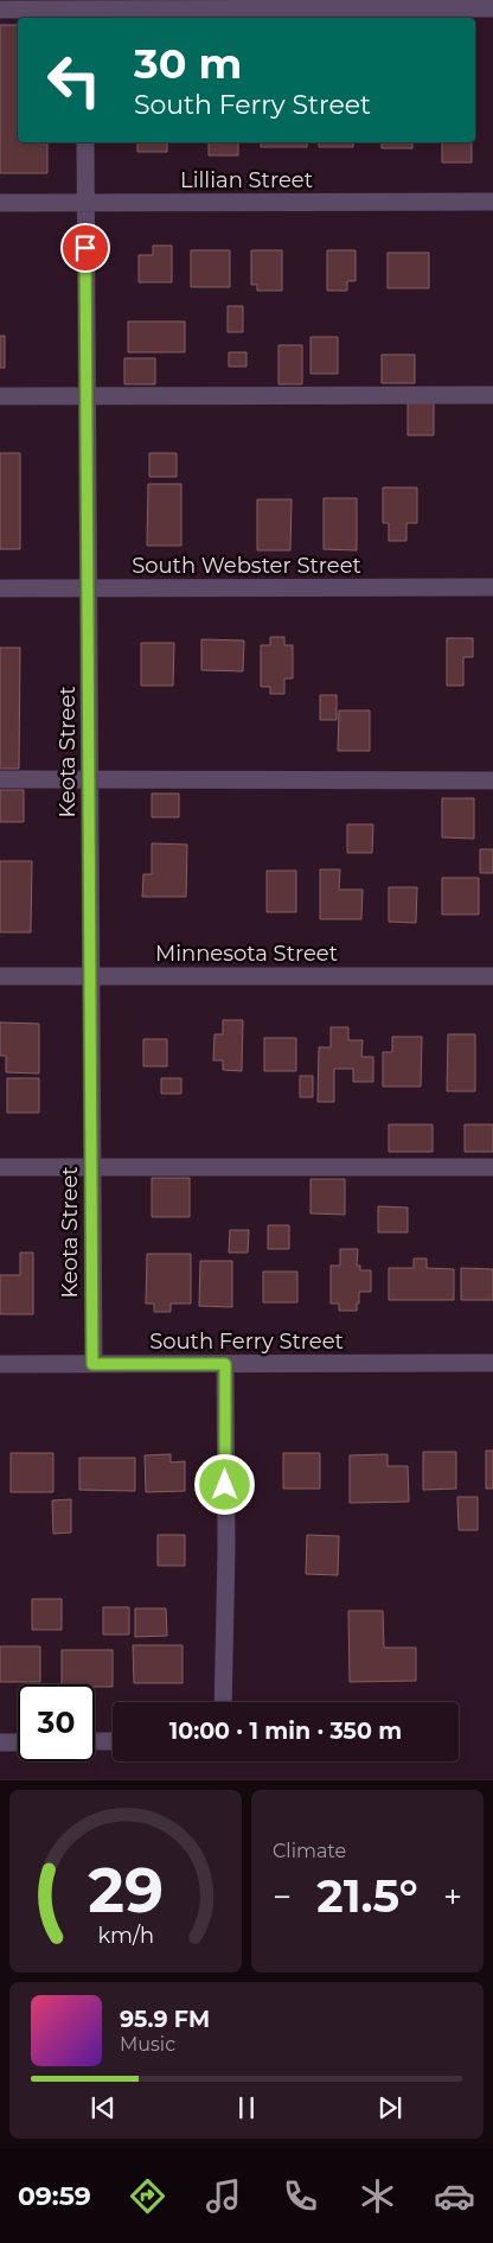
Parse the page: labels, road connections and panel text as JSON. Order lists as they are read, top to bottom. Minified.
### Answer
{"streets":{"street":["Lillian Street","South Webster Street","Keota Street","Minnesota Street","South Ferry Street"]},"crossings":[["Lillian Street","Keota Street"],["South Webster Street","Keota Street"],["Keota Street","Minnesota Street"],["Keota Street","South Ferry Street"]],"page":{"turn":["30 m","South Ferry Street"],"limit":"30","trip":"10:00 · 1 min · 350 m","tile":"Climate","heat":["−","21.5°","+"],"song":["95.9 FM","Music"],"tabs":"09:59","gauge":["29","km/h"]}}
